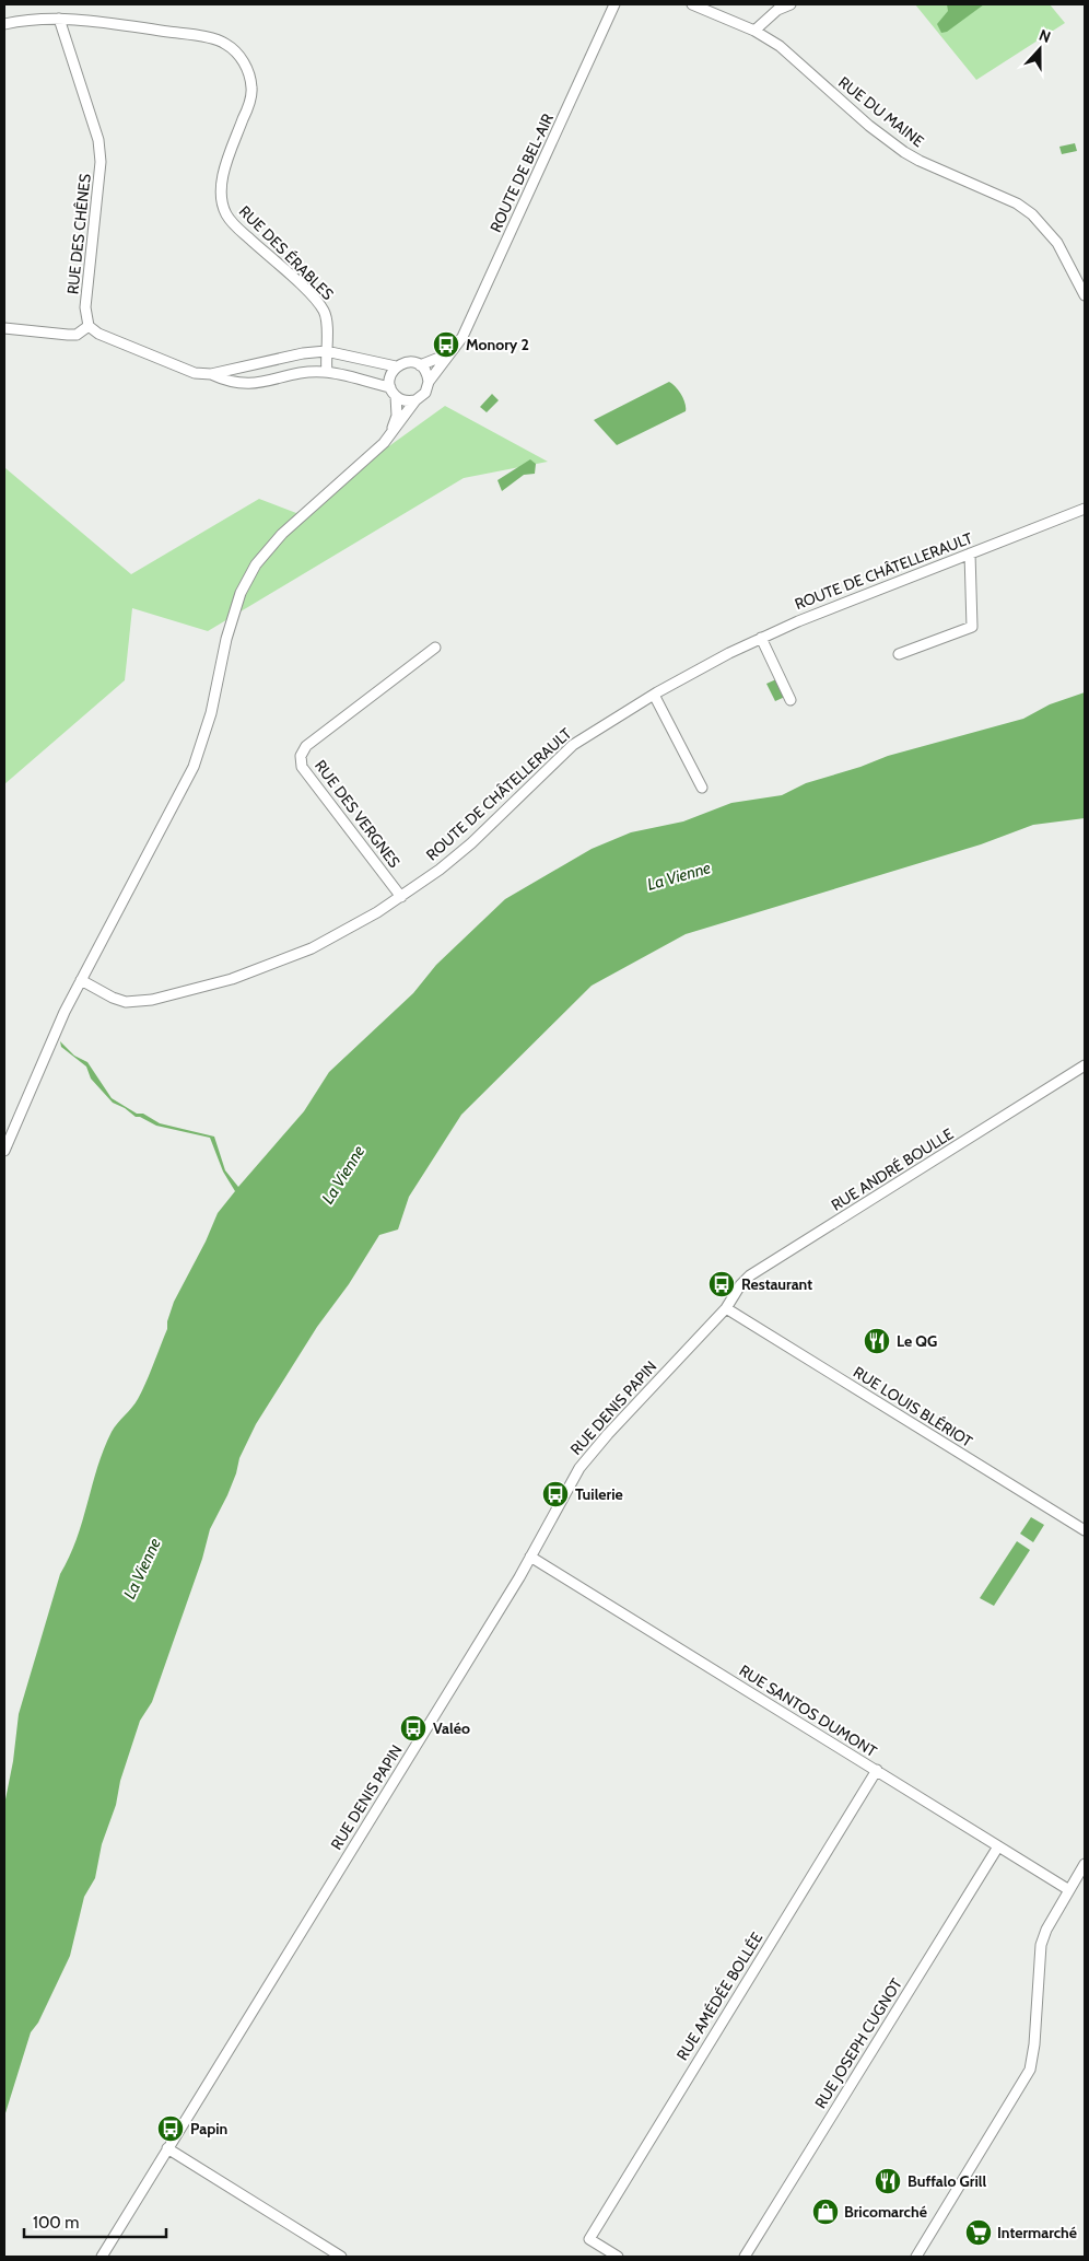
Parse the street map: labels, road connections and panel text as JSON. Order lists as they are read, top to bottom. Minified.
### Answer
{"streets":{"street":["RUE DU MAINE","ROUTE DE BEL-AIR","RUE DES CHÊNES","RUE DES ÉRABLES","ROUTE DE CHÂTELLERAULT","RUE DES VERGNES","RUE ANDRÉ BOULLE","RUE LOUIS BLÉRIOT","RUE DENIS PAPIN","RUE SANTOS DUMONT","RUE AMÉDÉE BOLLÉE","RUE JOSEPH CUGNOT"]},"crossings":[["RUE DES CHÊNES","RUE DES ÉRABLES"],["ROUTE DE CHÂTELLERAULT","RUE DES VERGNES"],["RUE ANDRÉ BOULLE","RUE LOUIS BLÉRIOT"],["RUE ANDRÉ BOULLE","RUE DENIS PAPIN"],["RUE LOUIS BLÉRIOT","RUE DENIS PAPIN"],["RUE DENIS PAPIN","RUE SANTOS DUMONT"],["RUE SANTOS DUMONT","RUE AMÉDÉE BOLLÉE"],["RUE SANTOS DUMONT","RUE JOSEPH CUGNOT"]],"water":["La Vienne"],"places":{"bus stop":["Monory 2","Restaurant","Tuilerie","Valéo","Papin"],"restaurant":["Le QG","Buffalo Grill"],"shop":["Bricomarché"],"supermarket":["Intermarché"]},"scale_bar":"100 m","north":"top"}
